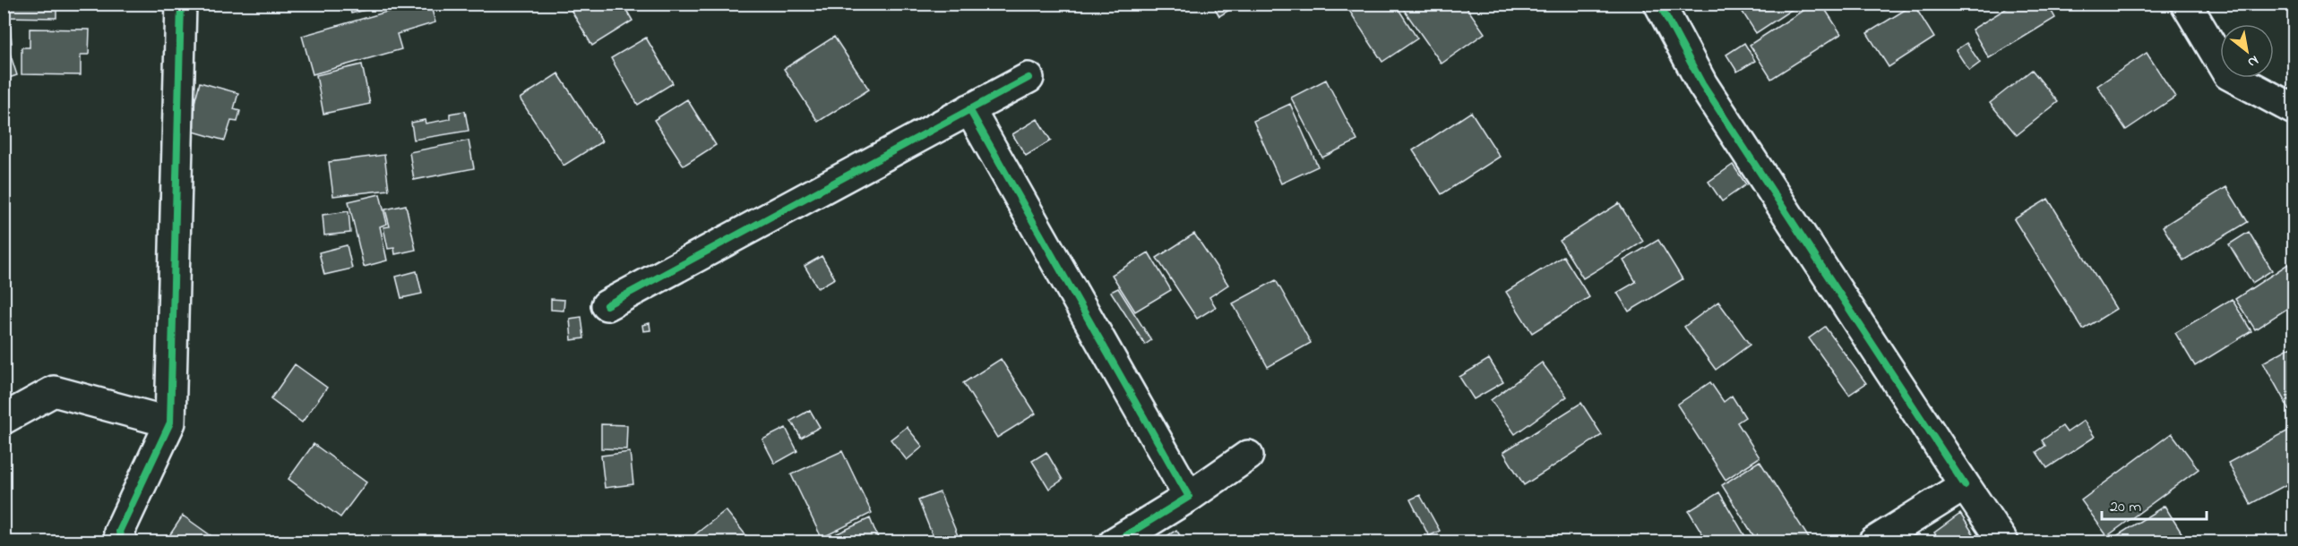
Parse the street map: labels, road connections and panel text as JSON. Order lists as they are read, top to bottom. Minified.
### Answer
{"scale_bar":"20 m","north":"bottom right"}
